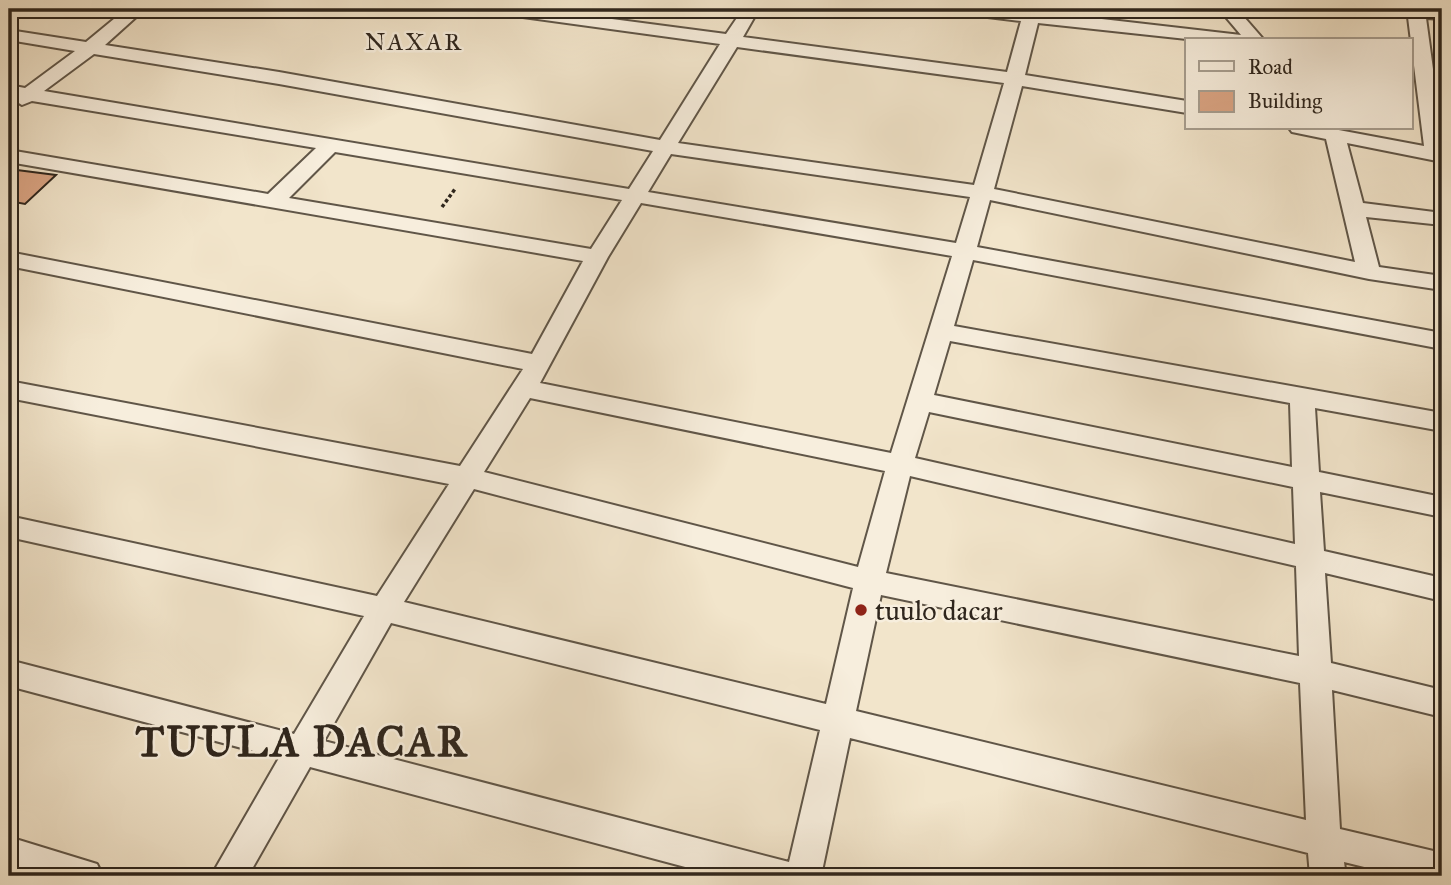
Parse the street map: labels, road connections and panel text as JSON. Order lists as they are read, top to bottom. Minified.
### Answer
{"districts":["NAXAR","TUULA DACAR"],"places":["tuulo dacar"],"legend":["Road","Building"]}
